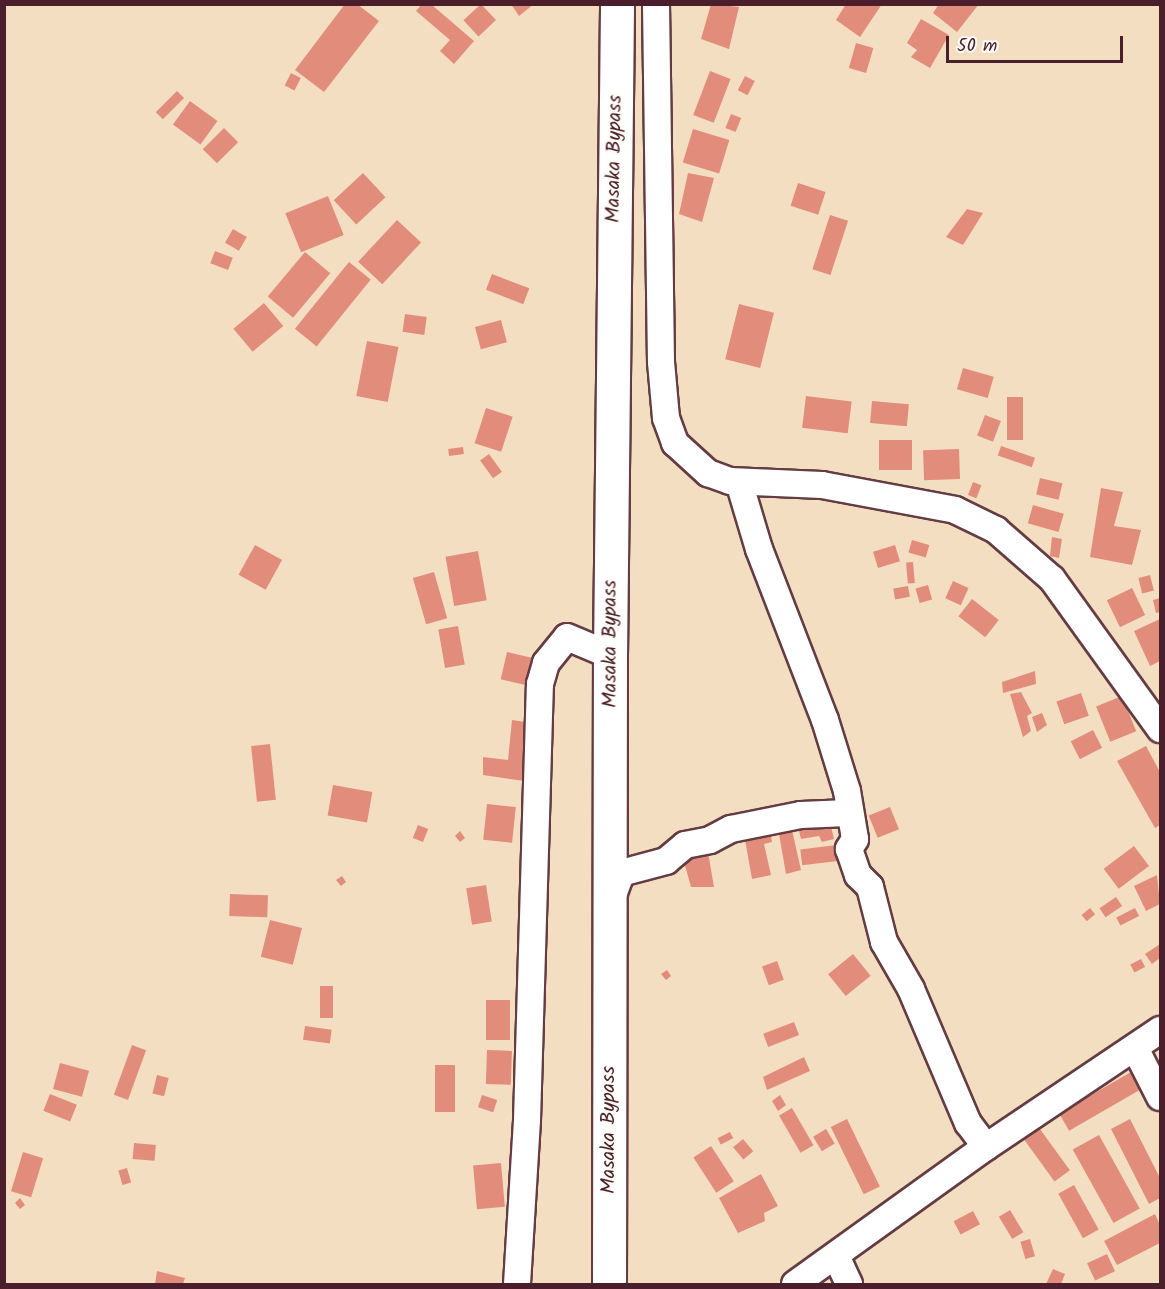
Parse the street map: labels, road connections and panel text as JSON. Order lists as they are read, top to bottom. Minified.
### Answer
{"streets":{"highway":["Masaka Bypass"]},"scale_bar":"50 m"}
